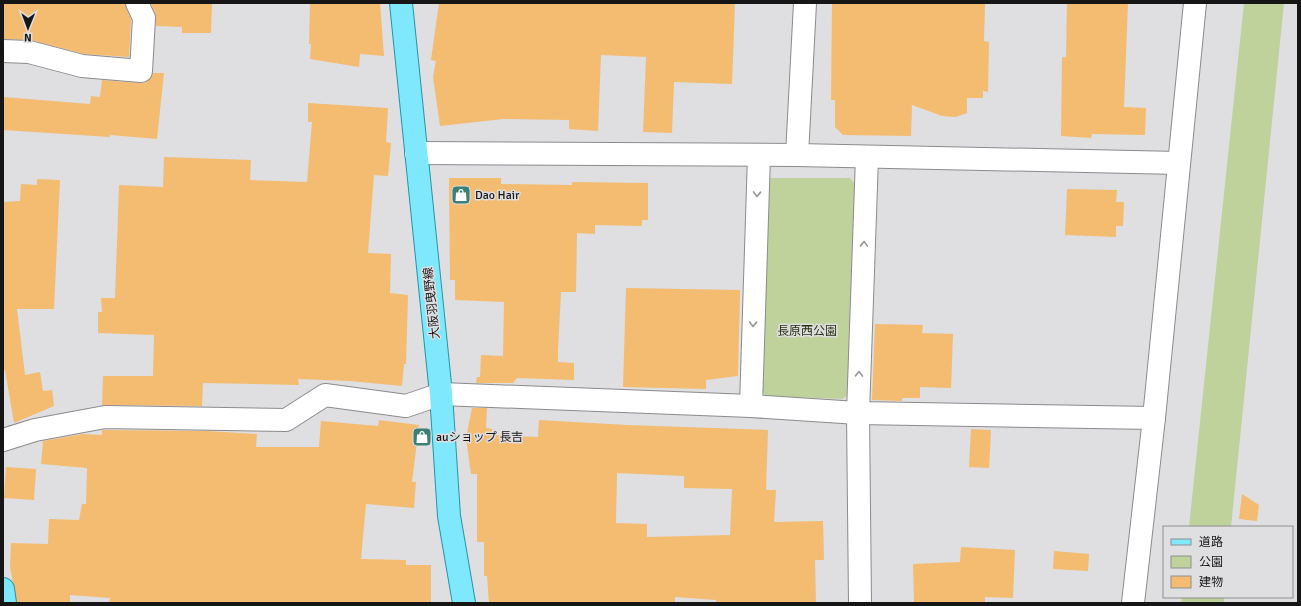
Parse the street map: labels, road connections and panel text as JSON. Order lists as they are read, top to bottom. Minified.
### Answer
{"streets":{"main road":["大阪羽曳野線"]},"parks":["長原西公園"],"places":{"shop":["Dao Hair","auショップ 長吉"]},"legend":["道路","公園","建物"],"north":"bottom"}
